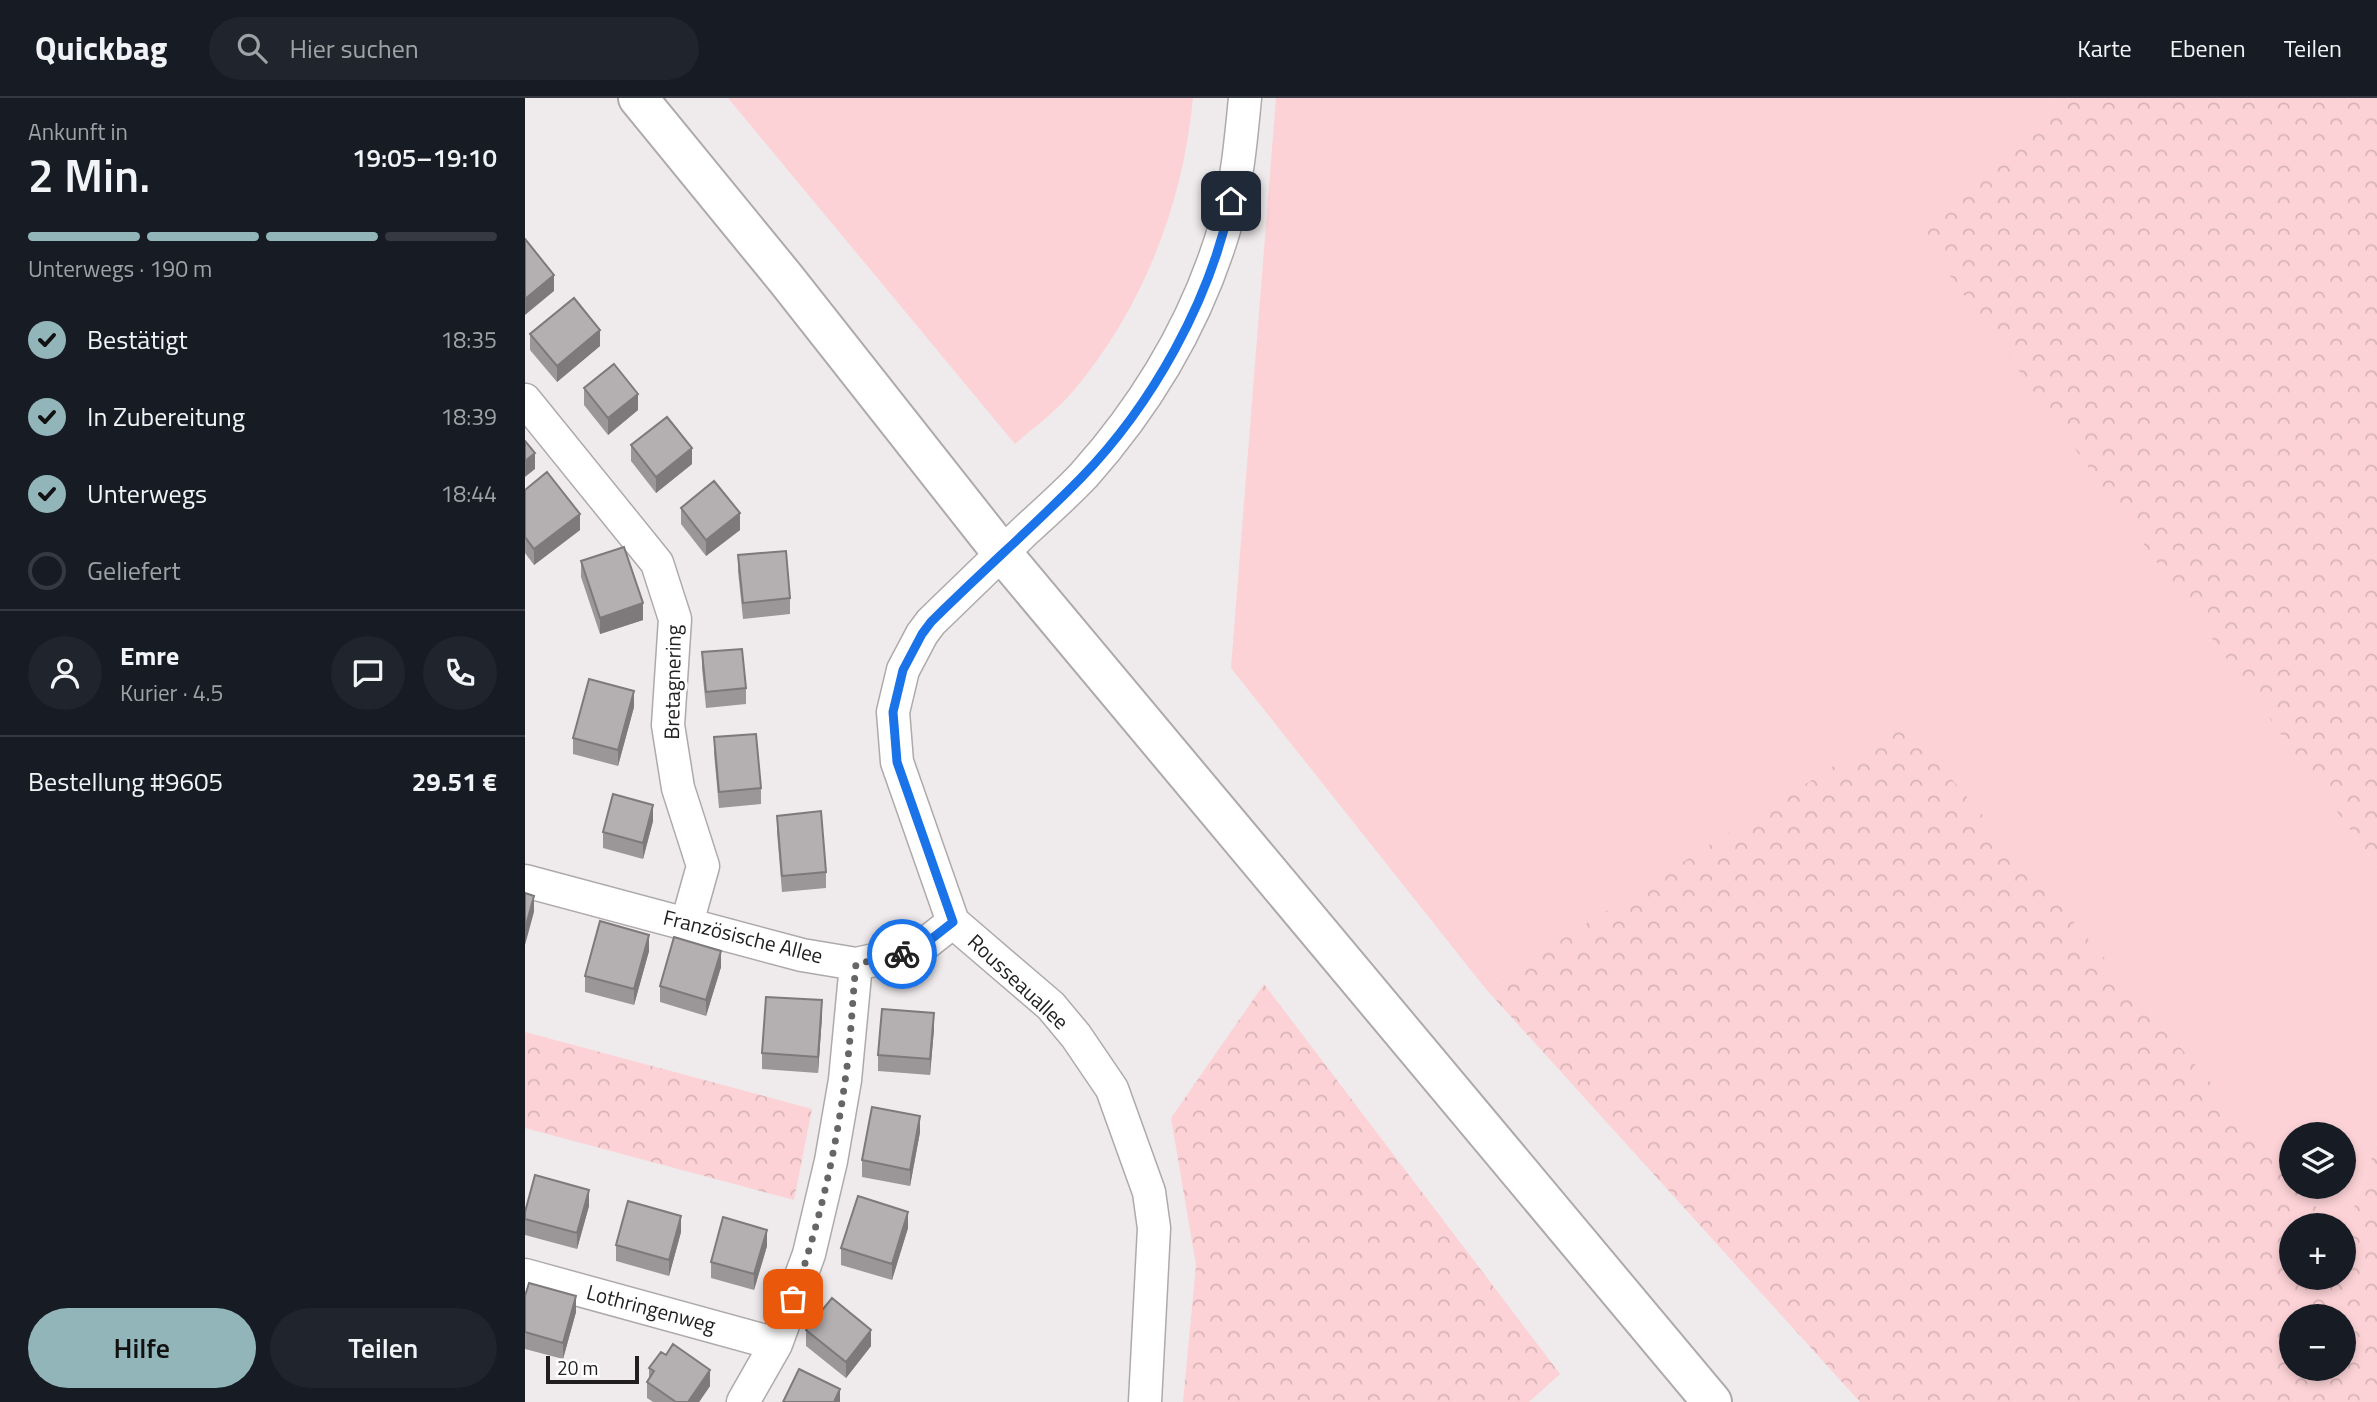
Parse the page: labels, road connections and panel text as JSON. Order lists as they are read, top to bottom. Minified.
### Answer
{"streets":{"street":["Bretagnering","Französische Allee","Rousseauallee","Lothringenweg"]},"crossings":[["Bretagnering","Französische Allee"],["Französische Allee","Rousseauallee"]],"scale_bar":"20 m","page":{"header":"Quickbag","search":"Hier suchen","nav":["Karte","Ebenen","Teilen"],"heading":["2 Min.","Ankunft in","19:05–19:10"],"panel":["Emre","Kurier · 4.5","Bestellung #9605","29.51 €"],"bar":"Unterwegs · 190 m","list":[["Bestätigt","18:35"],["In Zubereitung","18:39"],["Unterwegs","18:44"],"Geliefert"],"map_buttons":["+","−"],"buttons":["Hilfe","Teilen"],"scale":"20 m"}}
